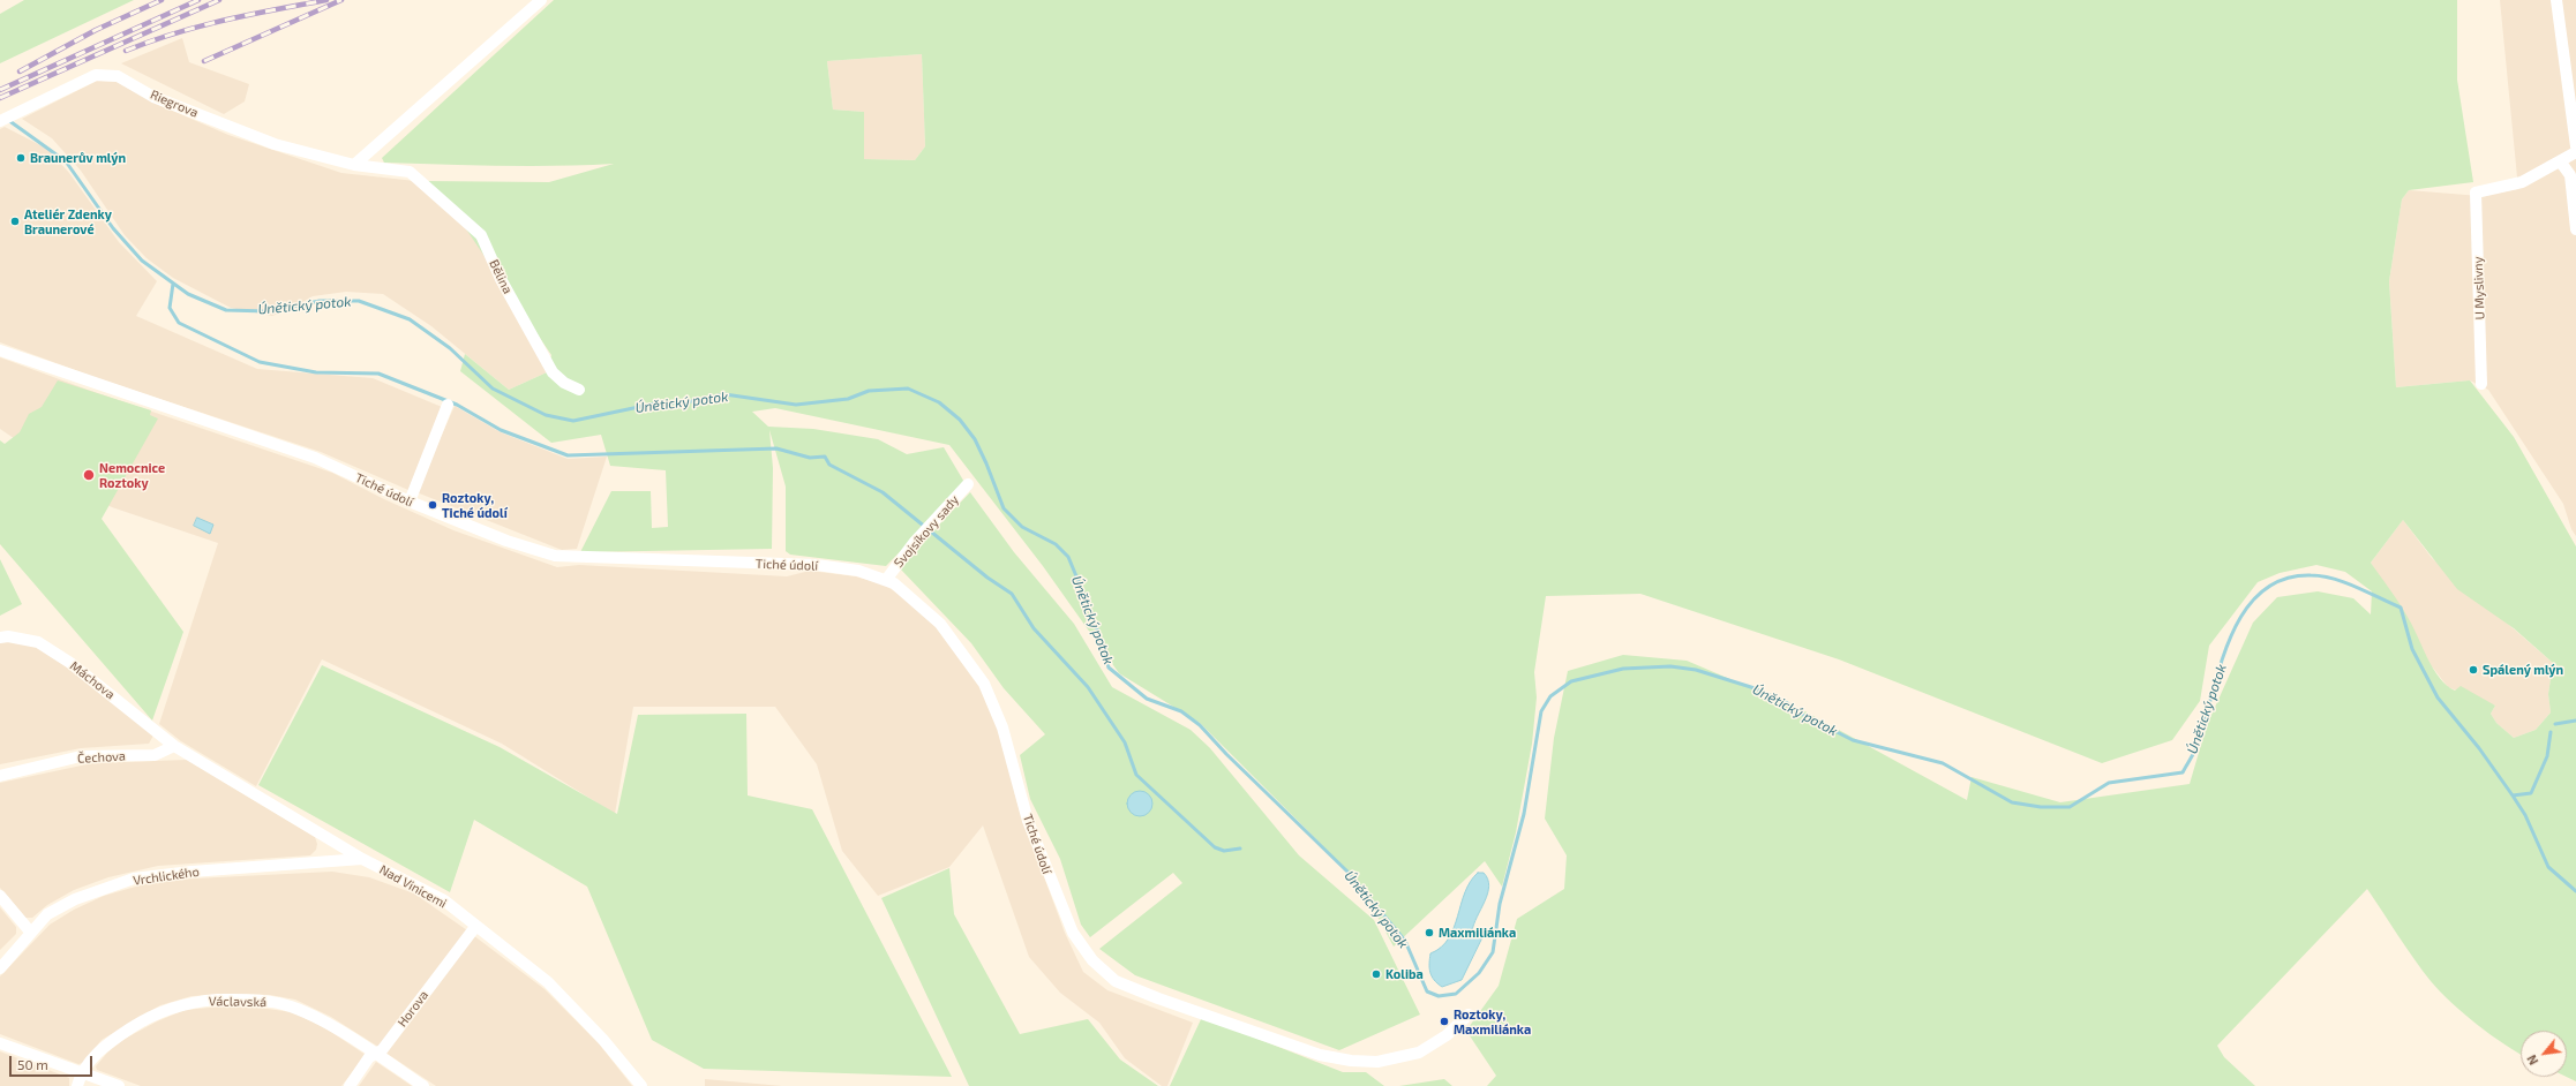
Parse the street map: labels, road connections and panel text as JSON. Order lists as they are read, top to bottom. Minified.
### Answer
{"streets":{"street":["Riegrova","Bělina","U Myslivny","Tiché údolí","Svojsíkovy sady","Máchova","Čechova","Vrchlického","Nad Vinicemi","Václavská","Horova"]},"crossings":[["Riegrova","Bělina"],["Tiché údolí","Svojsíkovy sady"],["Máchova","Čechova"],["Máchova","Nad Vinicemi"],["Čechova","Nad Vinicemi"],["Vrchlického","Nad Vinicemi"],["Nad Vinicemi","Horova"],["Václavská","Horova"]],"water":["Únětický potok"],"places":["Braunerův mlýn","Ateliér Zdenky Braunerové","Nemocnice Roztoky","Roztoky, Tiché údolí","Spálený mlýn","Maxmiliánka","Koliba","Roztoky, Maxmiliánka"],"scale_bar":"50 m","north":"bottom left"}
